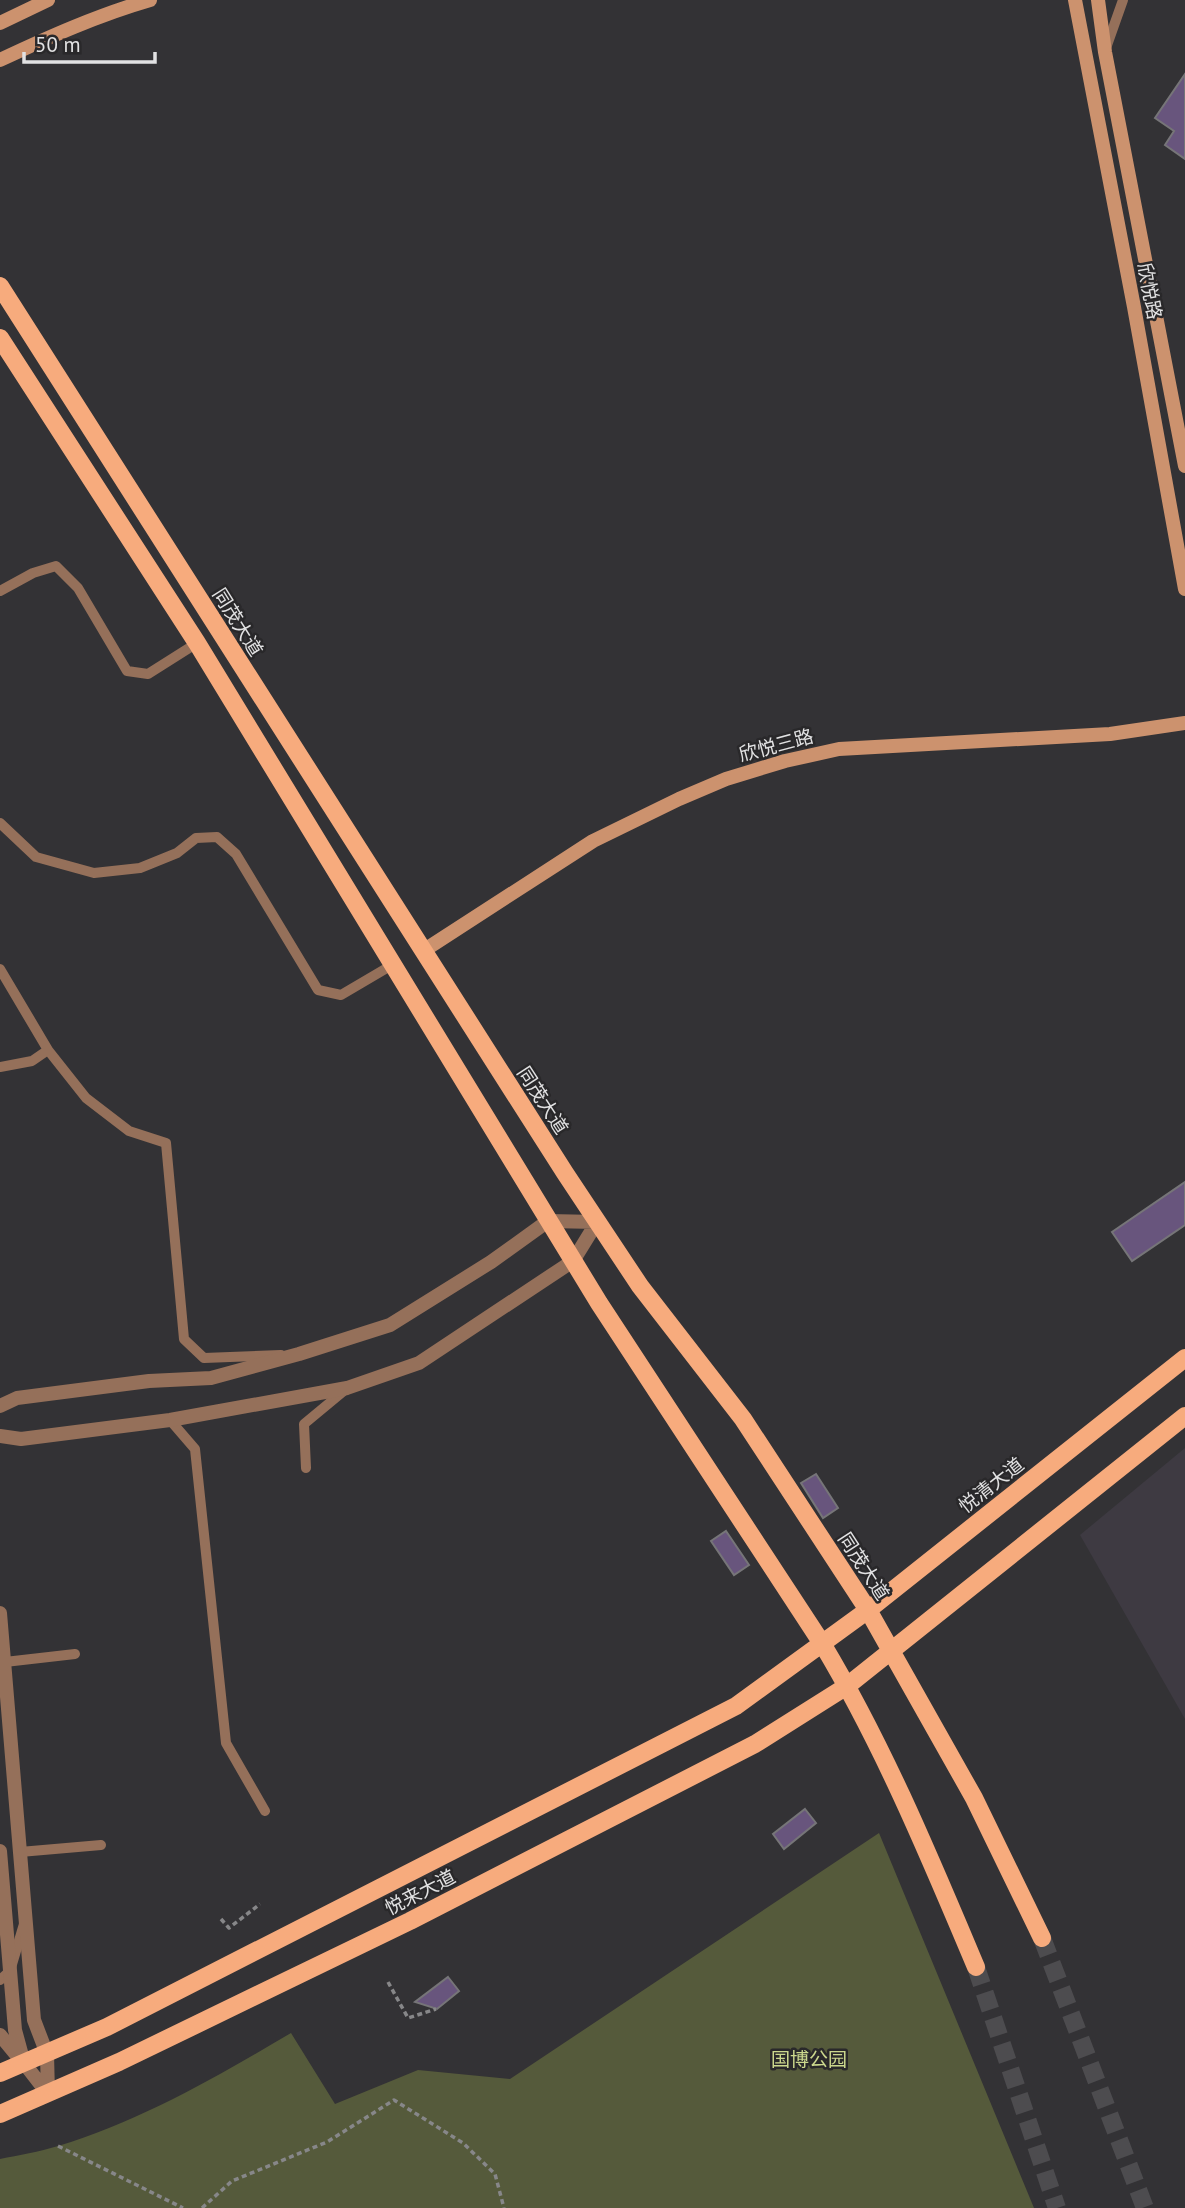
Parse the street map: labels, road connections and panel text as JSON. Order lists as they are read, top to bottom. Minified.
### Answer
{"streets":{"main road":["欣悦路","同茂大道","欣悦三路","悦清大道","悦来大道"]},"crossings":[["同茂大道","欣悦三路"],["同茂大道","悦清大道"],["悦清大道","悦来大道"]],"parks":["国博公园"],"scale_bar":"50 m"}
